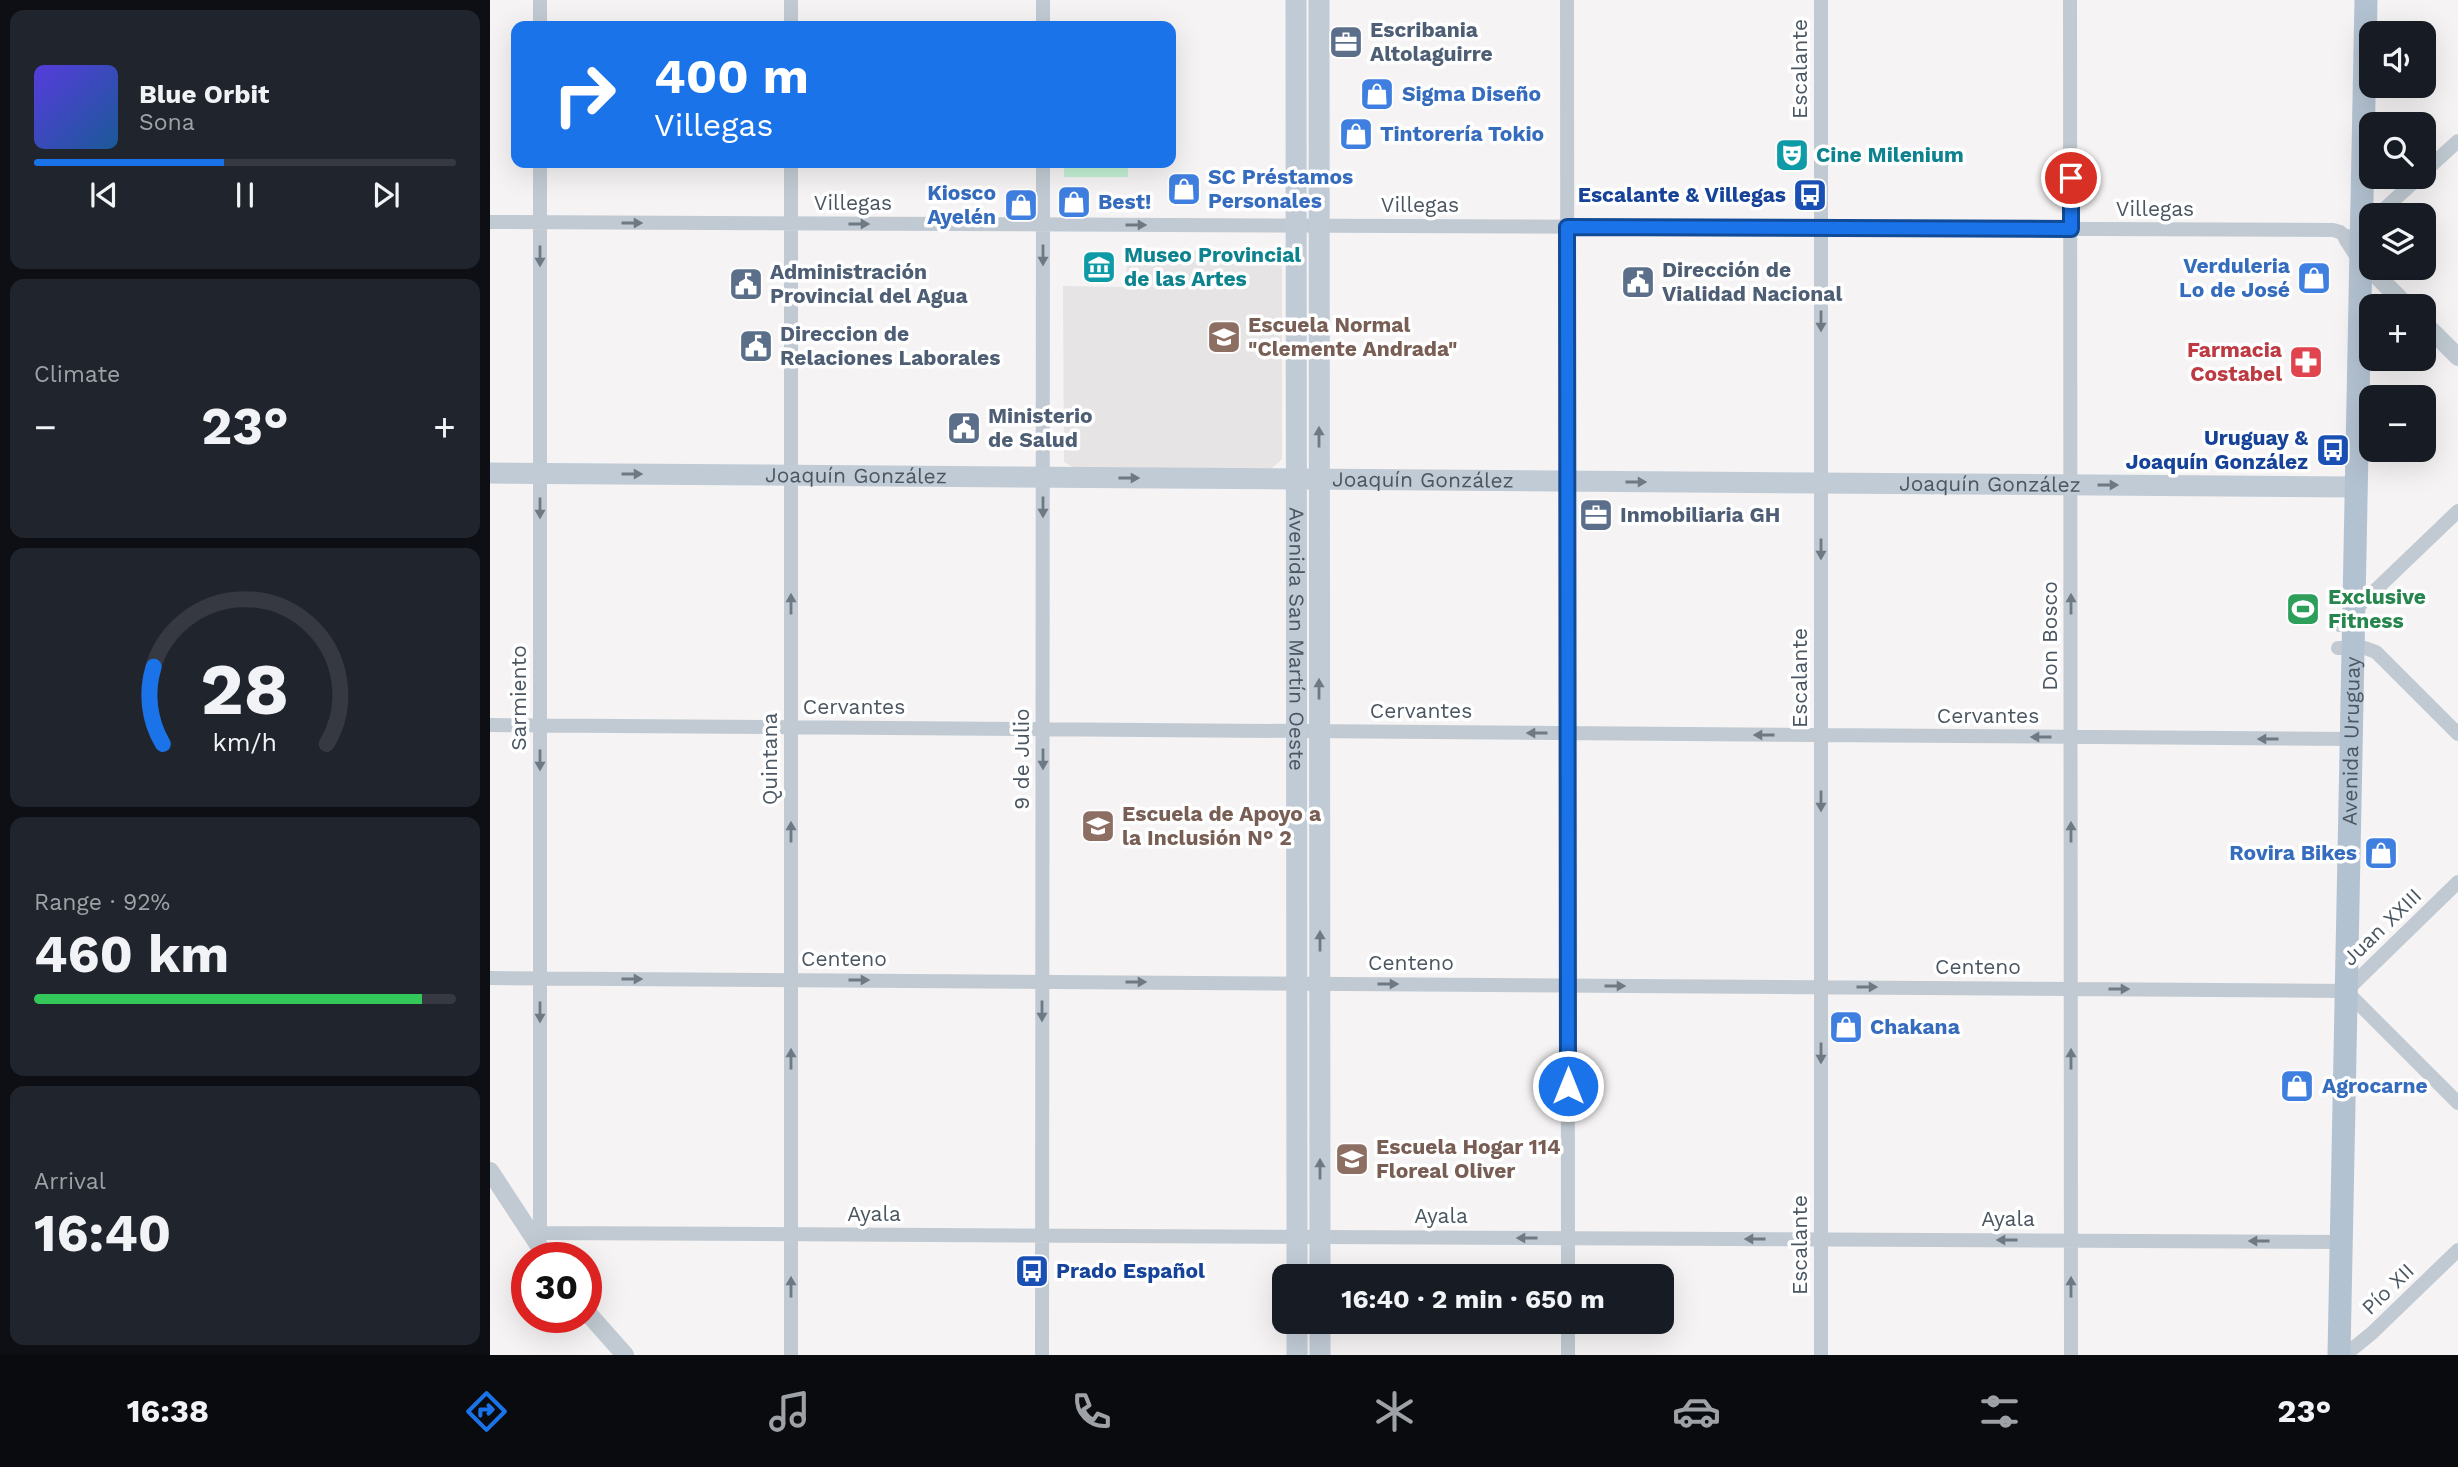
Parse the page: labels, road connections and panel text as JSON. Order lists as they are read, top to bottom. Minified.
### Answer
{"streets":{"main road":["Joaquín González","Avenida San Martín Oeste","Avenida Uruguay"],"street":["Escalante","Villegas","Don Bosco","Sarmiento","Cervantes","Quintana","9 de Julio","Juan XXIII","Centeno","Ayala","Pío XII"]},"crossings":[["Escalante","Villegas"],["Escalante","Joaquín González"],["Escalante","Cervantes"],["Escalante","Centeno"],["Escalante","Ayala"],["Villegas","Don Bosco"],["Villegas","Avenida San Martín Oeste"],["Villegas","Sarmiento"],["Villegas","Quintana"],["Villegas","9 de Julio"],["Joaquín González","Don Bosco"],["Joaquín González","Avenida San Martín Oeste"],["Joaquín González","Sarmiento"],["Joaquín González","Avenida Uruguay"],["Joaquín González","Quintana"],["Joaquín González","9 de Julio"],["Don Bosco","Cervantes"],["Don Bosco","Centeno"],["Don Bosco","Ayala"],["Avenida San Martín Oeste","Cervantes"],["Avenida San Martín Oeste","Centeno"],["Avenida San Martín Oeste","Ayala"],["Sarmiento","Cervantes"],["Sarmiento","Centeno"],["Sarmiento","Ayala"],["Cervantes","Avenida Uruguay"],["Cervantes","Quintana"],["Cervantes","9 de Julio"],["Avenida Uruguay","Juan XXIII"],["Avenida Uruguay","Centeno"],["Avenida Uruguay","Ayala"],["Quintana","Centeno"],["Quintana","Ayala"],["9 de Julio","Centeno"],["9 de Julio","Ayala"],["Juan XXIII","Centeno"]],"one_way":["Escalante","Villegas","Joaquín González","Don Bosco","Sarmiento","Cervantes","Quintana","9 de Julio","Centeno","Ayala"],"places":{"office":["Escribania Altolaguirre","Inmobiliaria GH"],"shop":["Sigma Diseño","Tintorería Tokio","SC Préstamos Personales","Best!","Kiosco Ayelén","Verduleria Lo de José","Rovira Bikes","Chakana","Agrocarne"],"theatre":["Cine Milenium"],"bus stop":["Escalante & Villegas","Uruguay & Joaquín González","Prado Español"],"museum":["Museo Provincial de las Artes"],"public building":["Dirección de Vialidad Nacional","Administración Provincial del Agua","Direccion de Relaciones Laborales","Ministerio de Salud"],"school or university":["Escuela Normal \"Clemente Andrada\"","Escuela de Apoyo a la Inclusión N° 2","Escuela Hogar 114 Floreal Oliver"],"pharmacy":["Farmacia Costabel"],"sports":["Exclusive Fitness"]},"page":{"map_buttons":["+","−"],"turn":["400 m","Villegas"],"song":["Blue Orbit","Sona"],"tile":["Climate",["Range · 92%","460 km"],["Arrival","16:40"]],"heat":["−","23°","+"],"limit":"30","trip":"16:40 · 2 min · 650 m","tabs":["16:38","23°"],"gauge":["28","km/h"]}}
